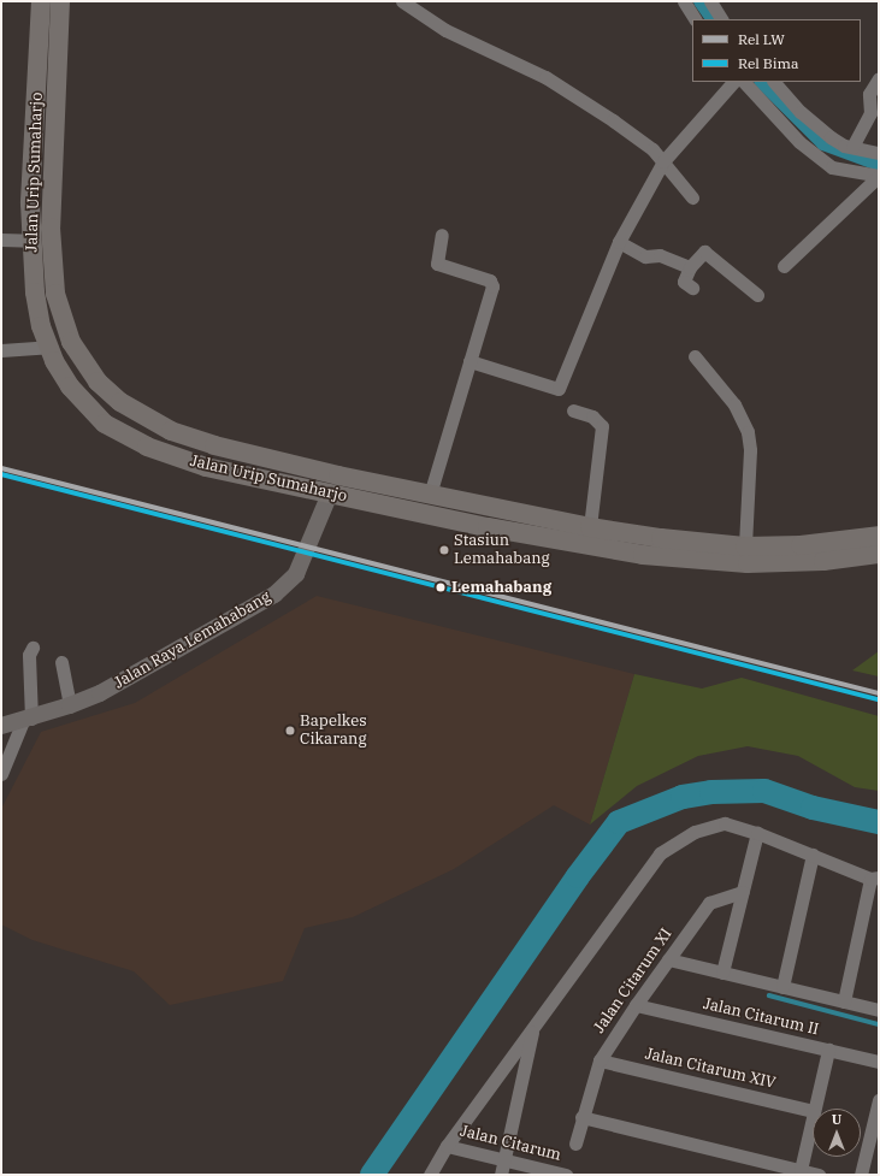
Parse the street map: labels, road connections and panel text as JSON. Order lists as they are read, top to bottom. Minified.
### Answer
{"streets":{"highway":["Jalan Urip Sumaharjo"],"main road":["Jalan Raya Lemahabang"],"street":["Jalan Citarum XI","Jalan Citarum II","Jalan Citarum XIV","Jalan Citarum"]},"crossings":[["Jalan Urip Sumaharjo","Jalan Raya Lemahabang"],["Jalan Citarum XI","Jalan Citarum II"],["Jalan Citarum XI","Jalan Citarum XIV"]],"places":["Stasiun Lemahabang","Lemahabang","Bapelkes Cikarang"],"lines":["rail line LW","rail line Bima"],"legend":["Rel LW","Rel Bima"],"north":"top"}
